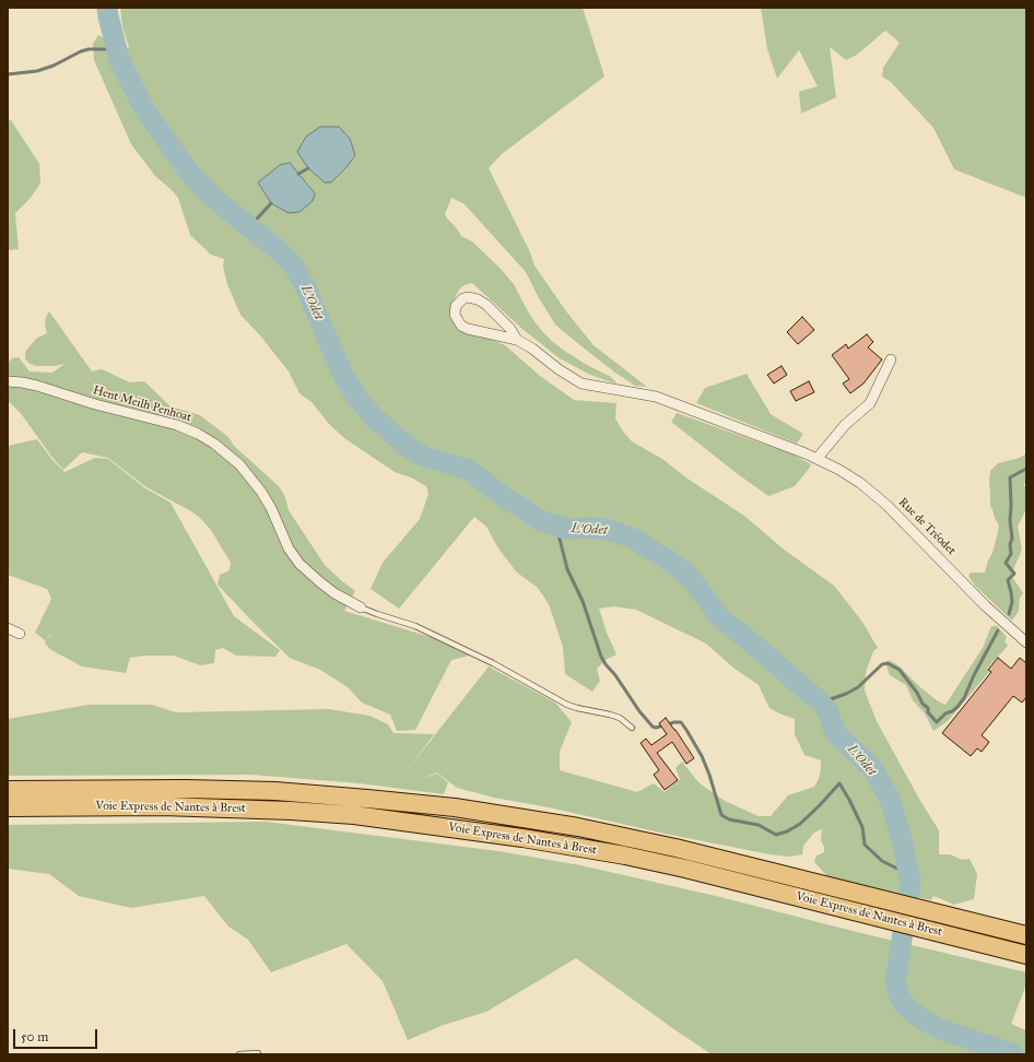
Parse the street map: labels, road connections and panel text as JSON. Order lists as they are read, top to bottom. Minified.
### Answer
{"streets":{"highway":["Voie Express de Nantes à Brest"],"street":["Hent Meilh Penhoat","Rue de Tréodet"]},"water":["L'Odet"],"scale_bar":"50 m"}
